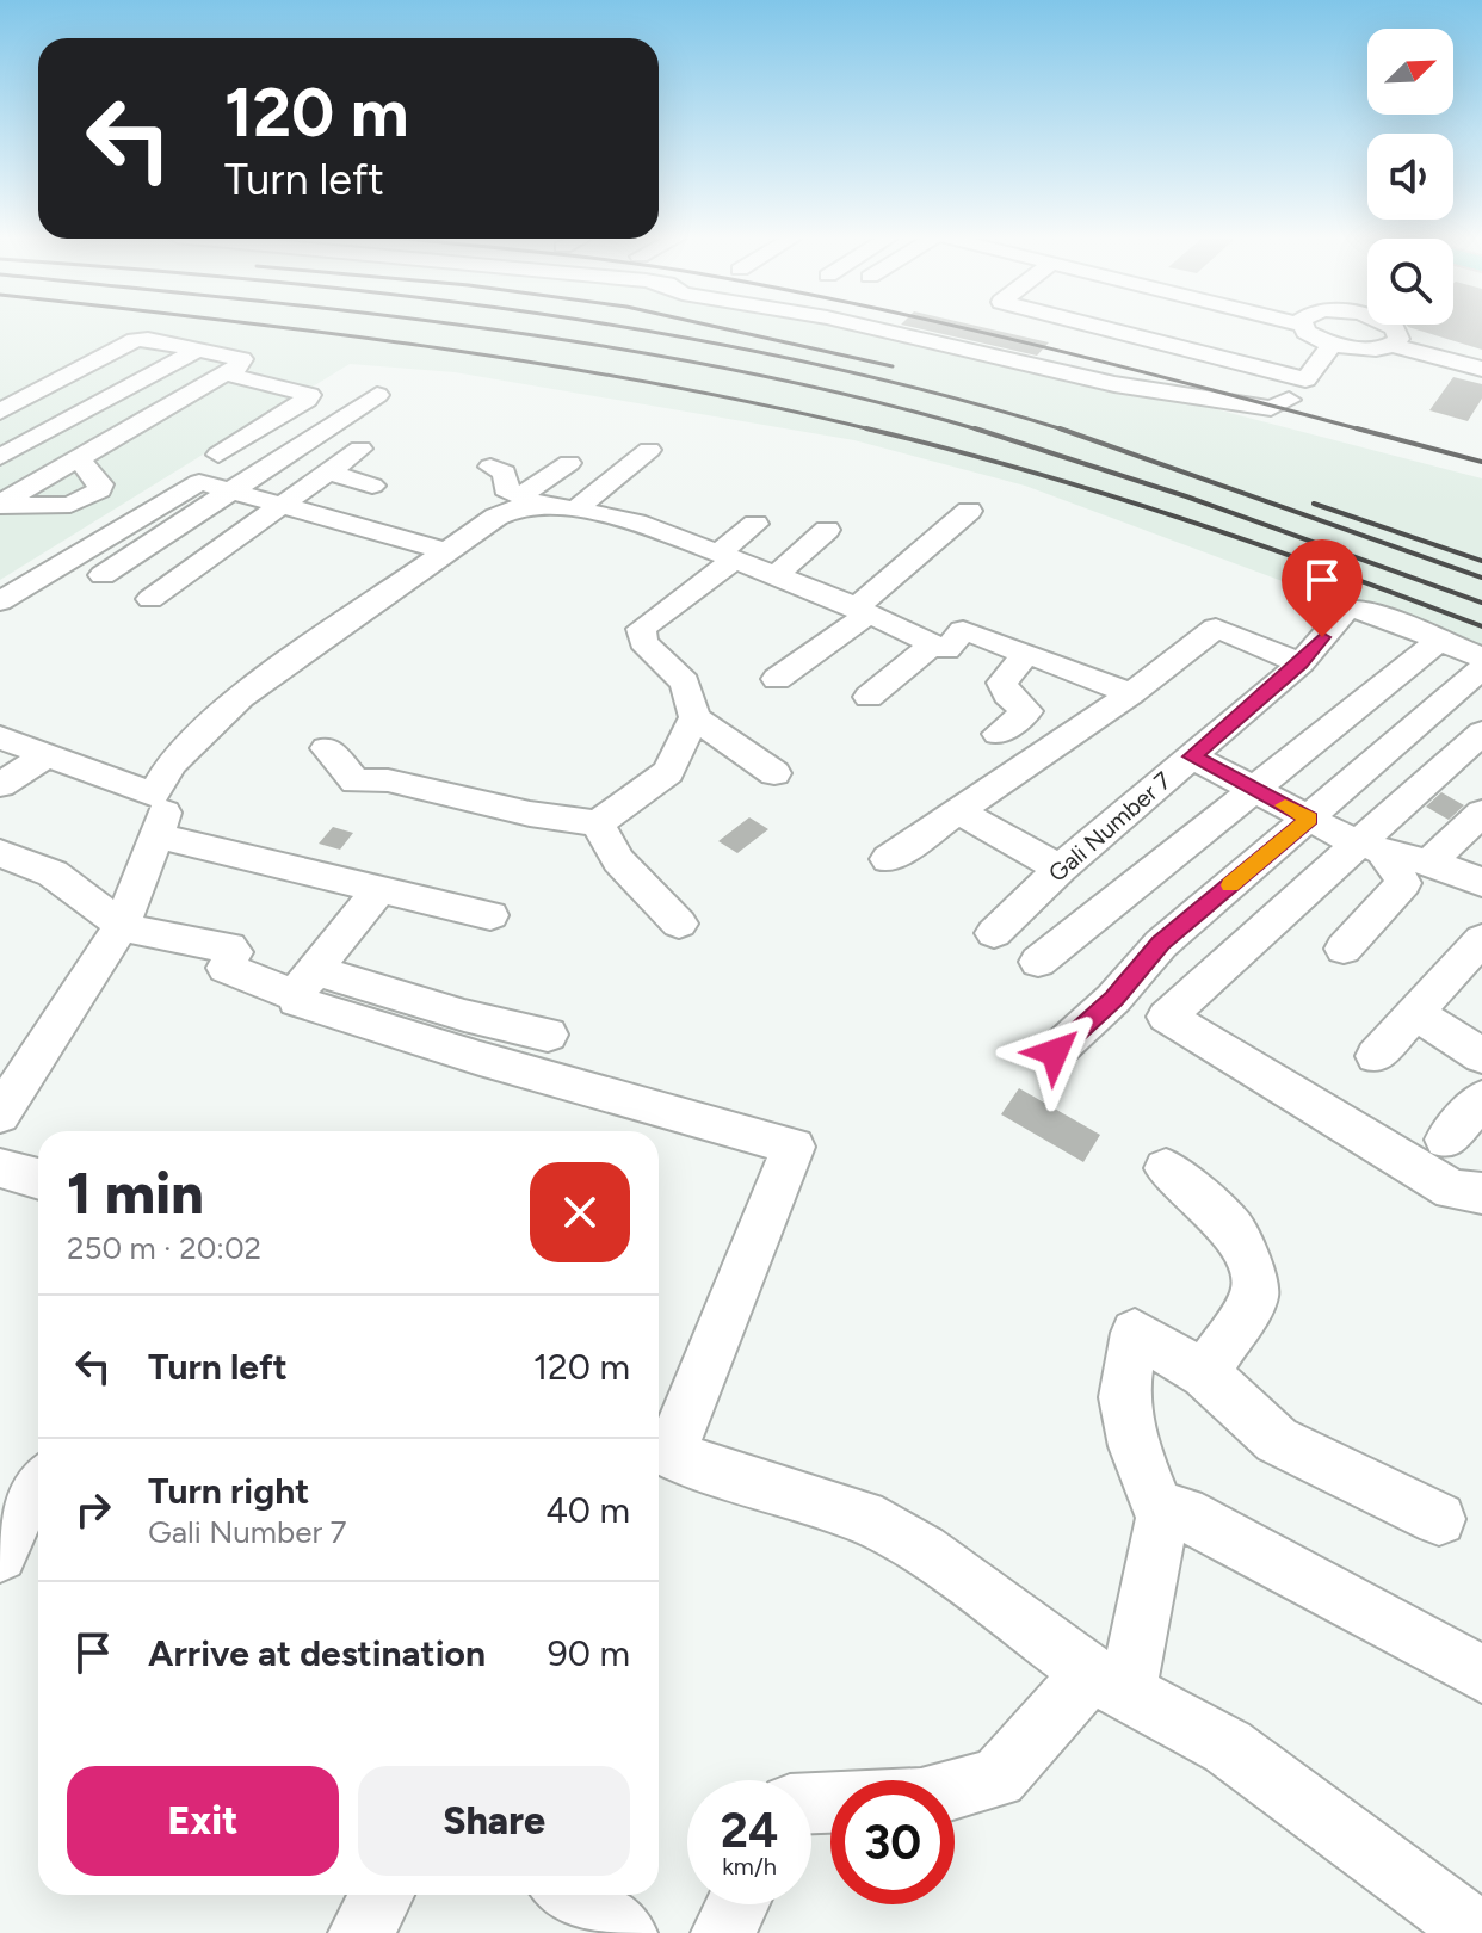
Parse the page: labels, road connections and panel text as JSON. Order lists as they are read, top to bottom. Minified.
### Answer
{"streets":{"street":["Gali Number 7"]},"north":"top right","page":{"turn":["120 m","Turn left"],"heading":["1 min","250 m · 20:02"],"list":[{"name":"Turn left","value":"120 m"},{"name":"Turn right","note":"Gali Number 7","value":"40 m"},{"name":"Arrive at destination","value":"90 m"}],"buttons":["Exit","Share"],"speed":"24 km/h","limit":"30"}}
